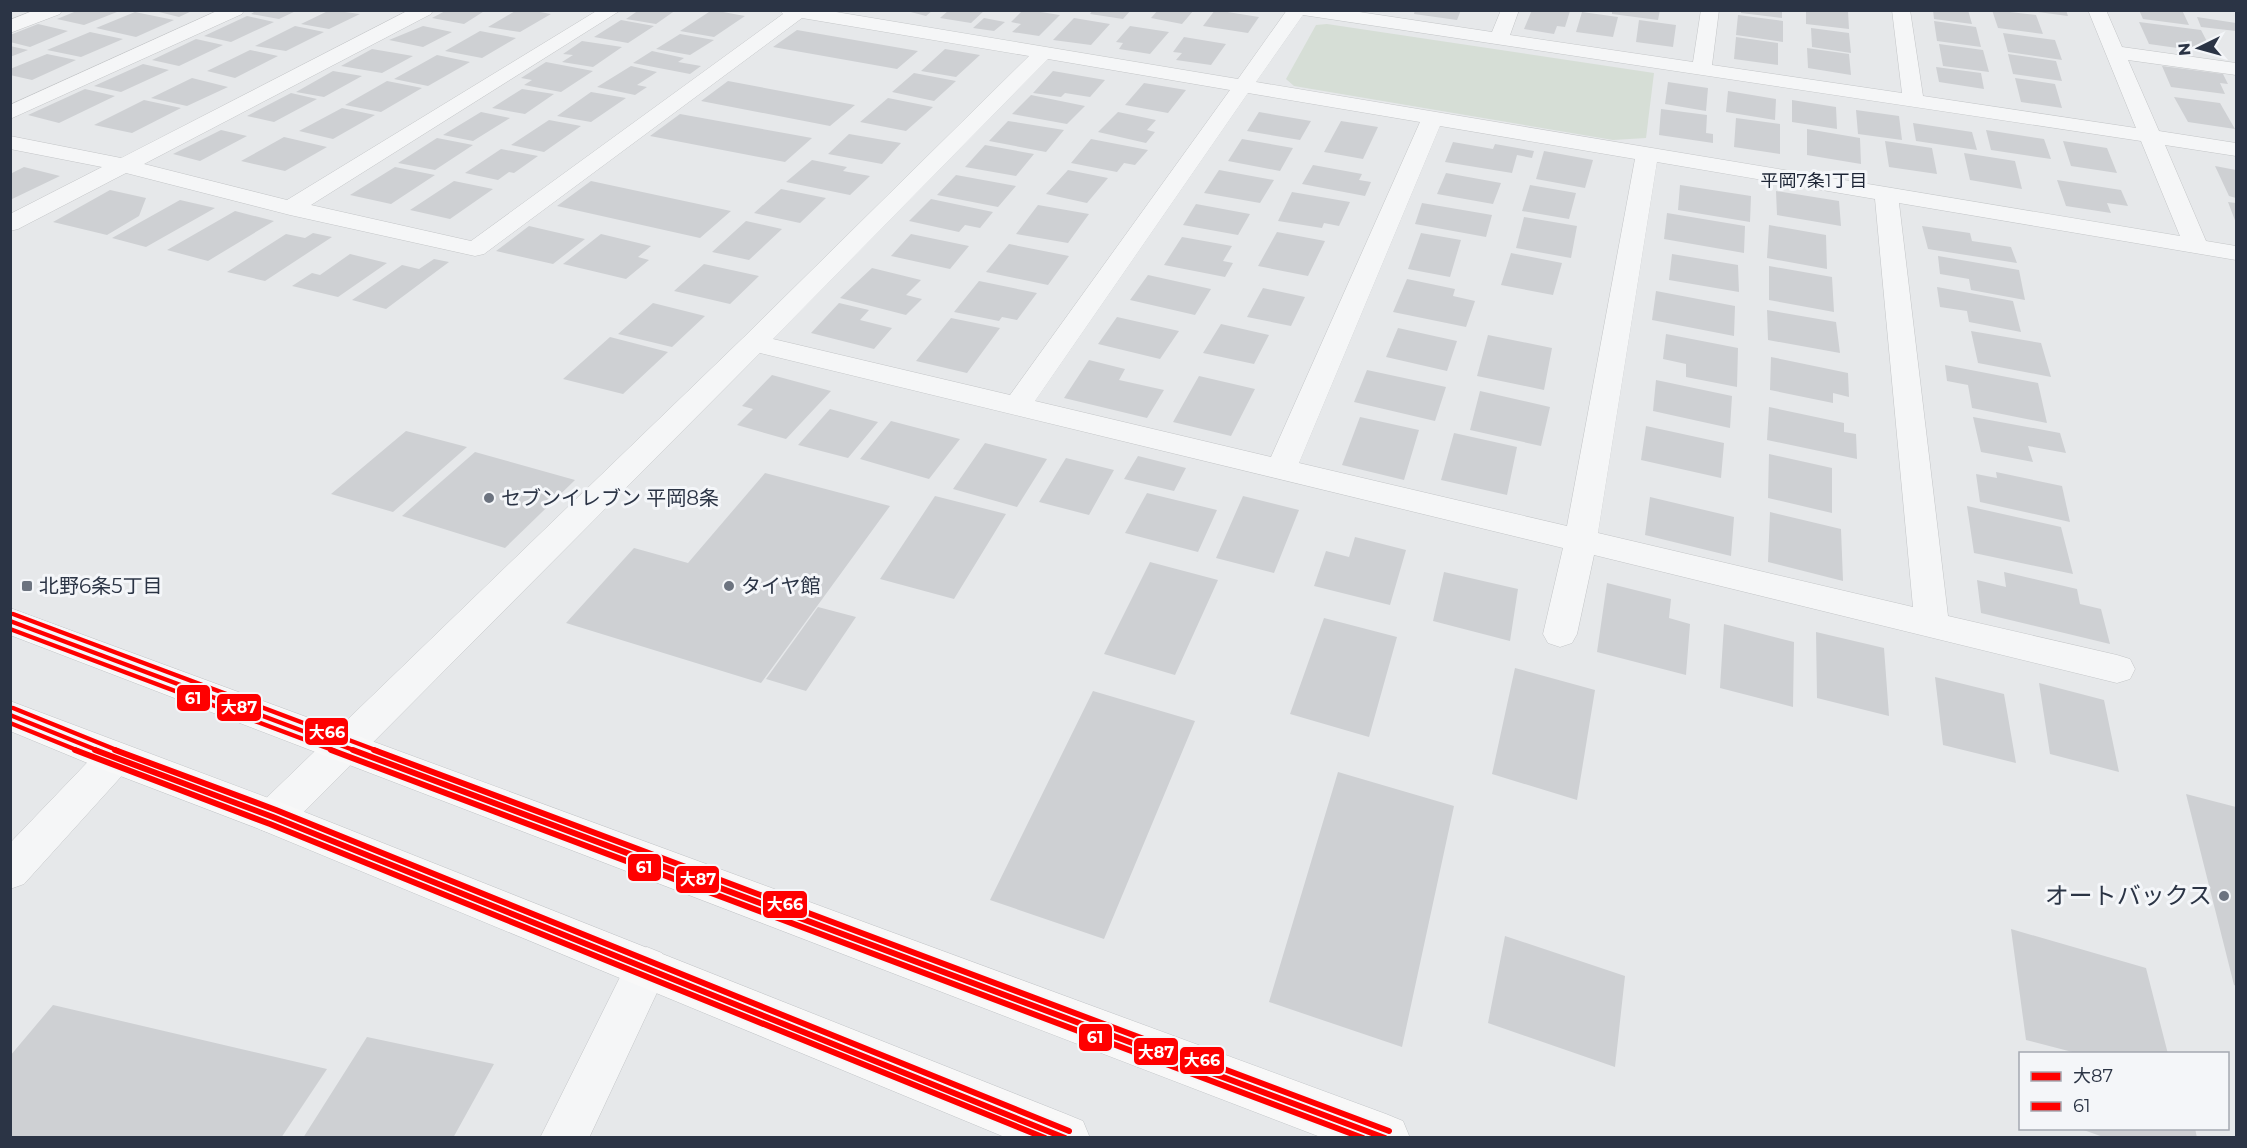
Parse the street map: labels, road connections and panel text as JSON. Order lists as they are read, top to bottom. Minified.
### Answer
{"districts":["平岡7条1丁目"],"places":{"other":["セブンイレブン 平岡8条","タイヤ館","オートバックス"],"transit":["北野6条5丁目"]},"lines":["transit line 大66","transit line 大87","transit line 61"],"legend":["大87","61"],"north":"left"}
